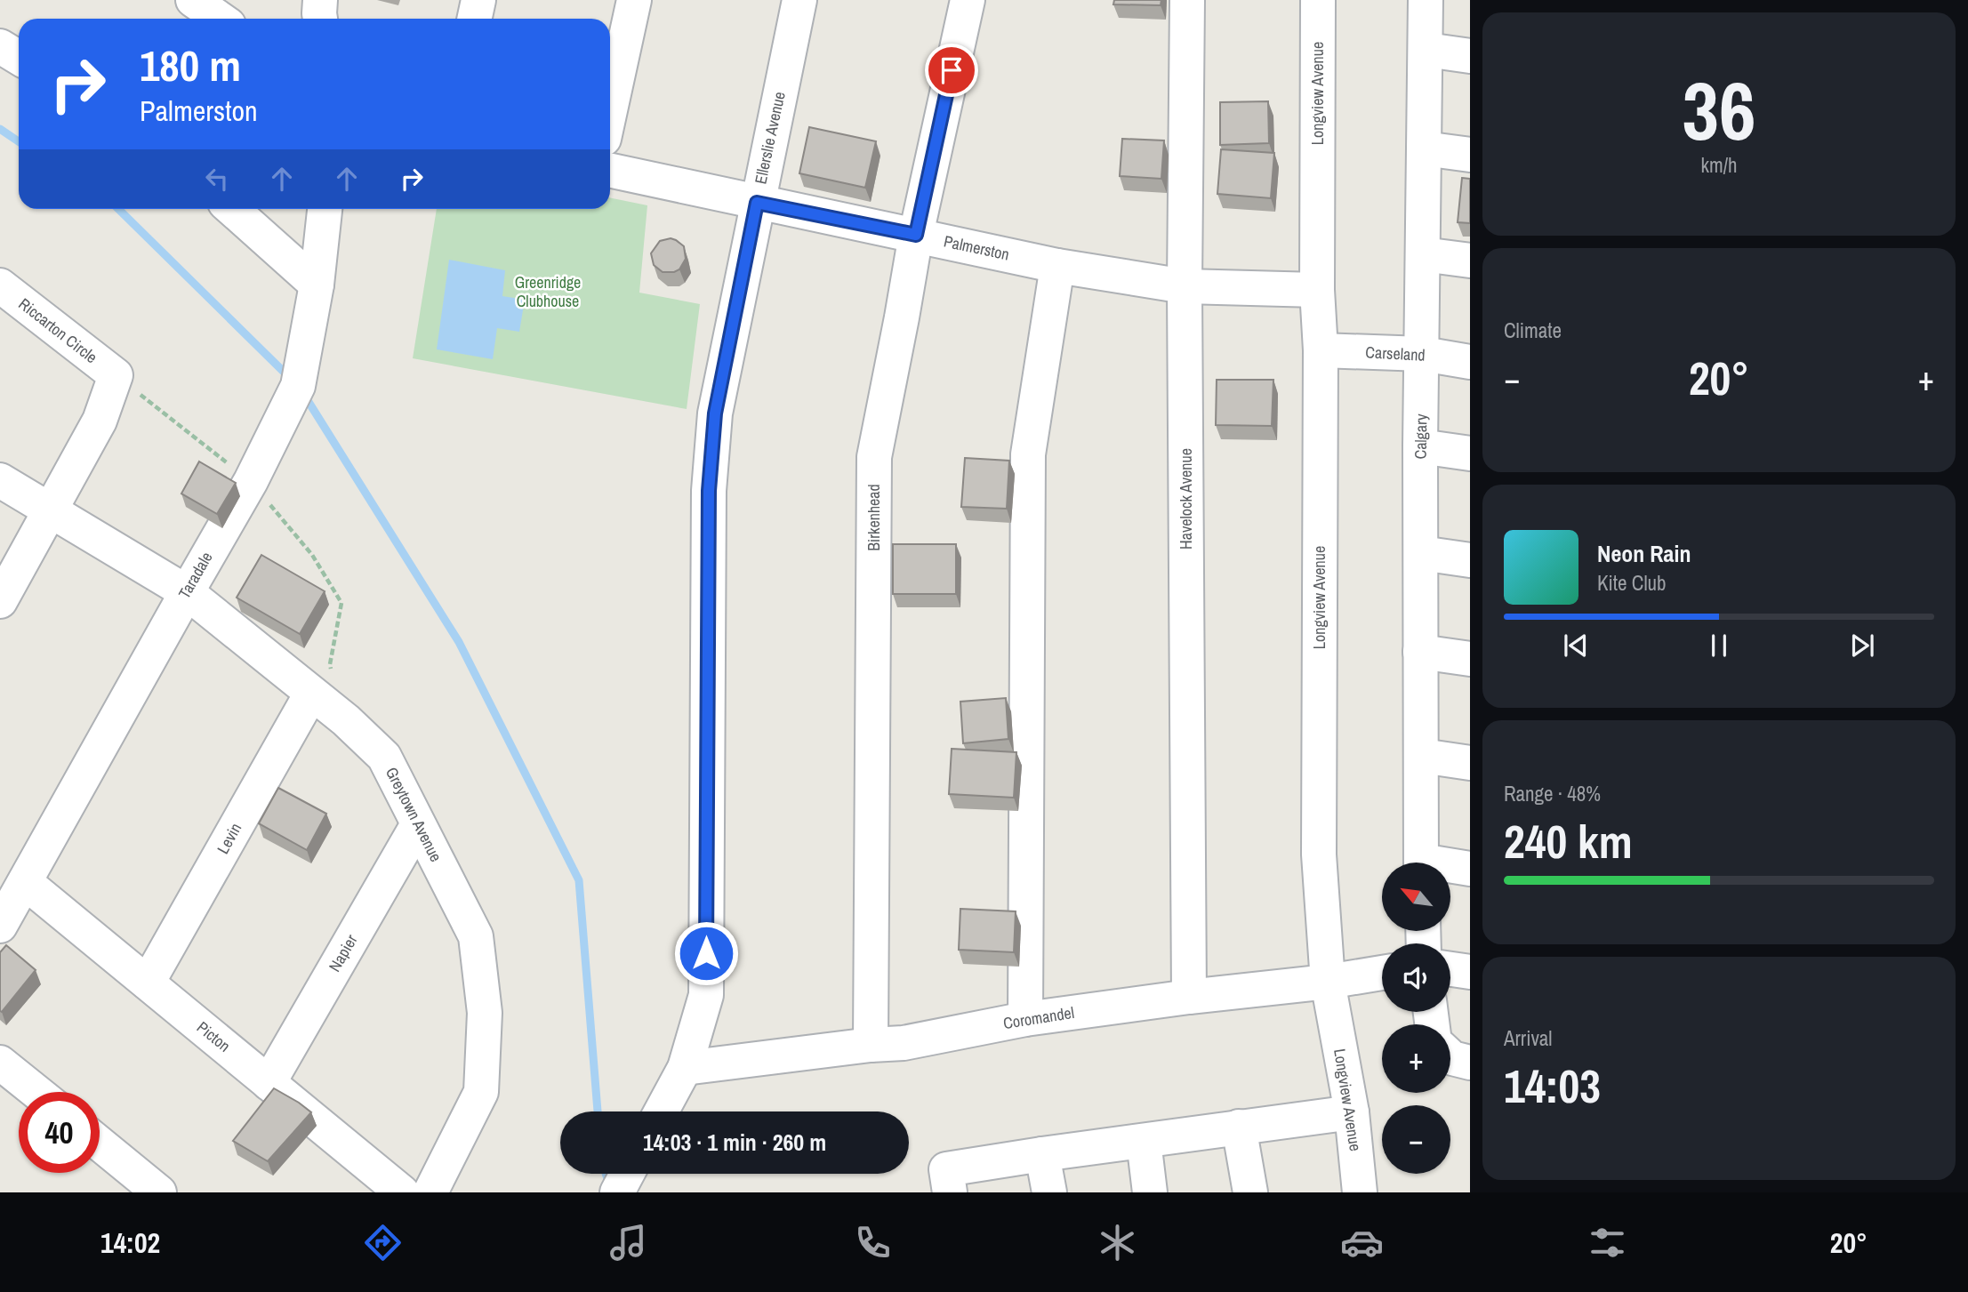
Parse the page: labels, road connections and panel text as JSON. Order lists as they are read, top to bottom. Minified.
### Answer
{"streets":{"street":["Longview Avenue","Ellerslie Avenue","Palmerston","Riccarton Circle","Carseland","Calgary","Havelock Avenue","Birkenhead","Taradale","Greytown Avenue","Levin","Napier","Coromandel","Picton"]},"crossings":[["Longview Avenue","Palmerston"],["Longview Avenue","Carseland"],["Longview Avenue","Coromandel"],["Ellerslie Avenue","Palmerston"],["Ellerslie Avenue","Coromandel"],["Palmerston","Havelock Avenue"],["Palmerston","Birkenhead"],["Carseland","Calgary"],["Havelock Avenue","Coromandel"],["Birkenhead","Coromandel"],["Taradale","Greytown Avenue"],["Taradale","Picton"],["Greytown Avenue","Levin"],["Greytown Avenue","Napier"],["Levin","Picton"],["Napier","Picton"]],"parks":["Greenridge Clubhouse"],"north":"top left","page":{"tile":[["36","km/h"],"Climate",["Range · 48%","240 km"],["Arrival","14:03"]],"turn":["180 m","Palmerston"],"heat":["−","20°","+"],"song":["Neon Rain","Kite Club"],"map_buttons":["+","−"],"limit":"40","trip":"14:03 · 1 min · 260 m","tabs":["14:02","20°"]}}
